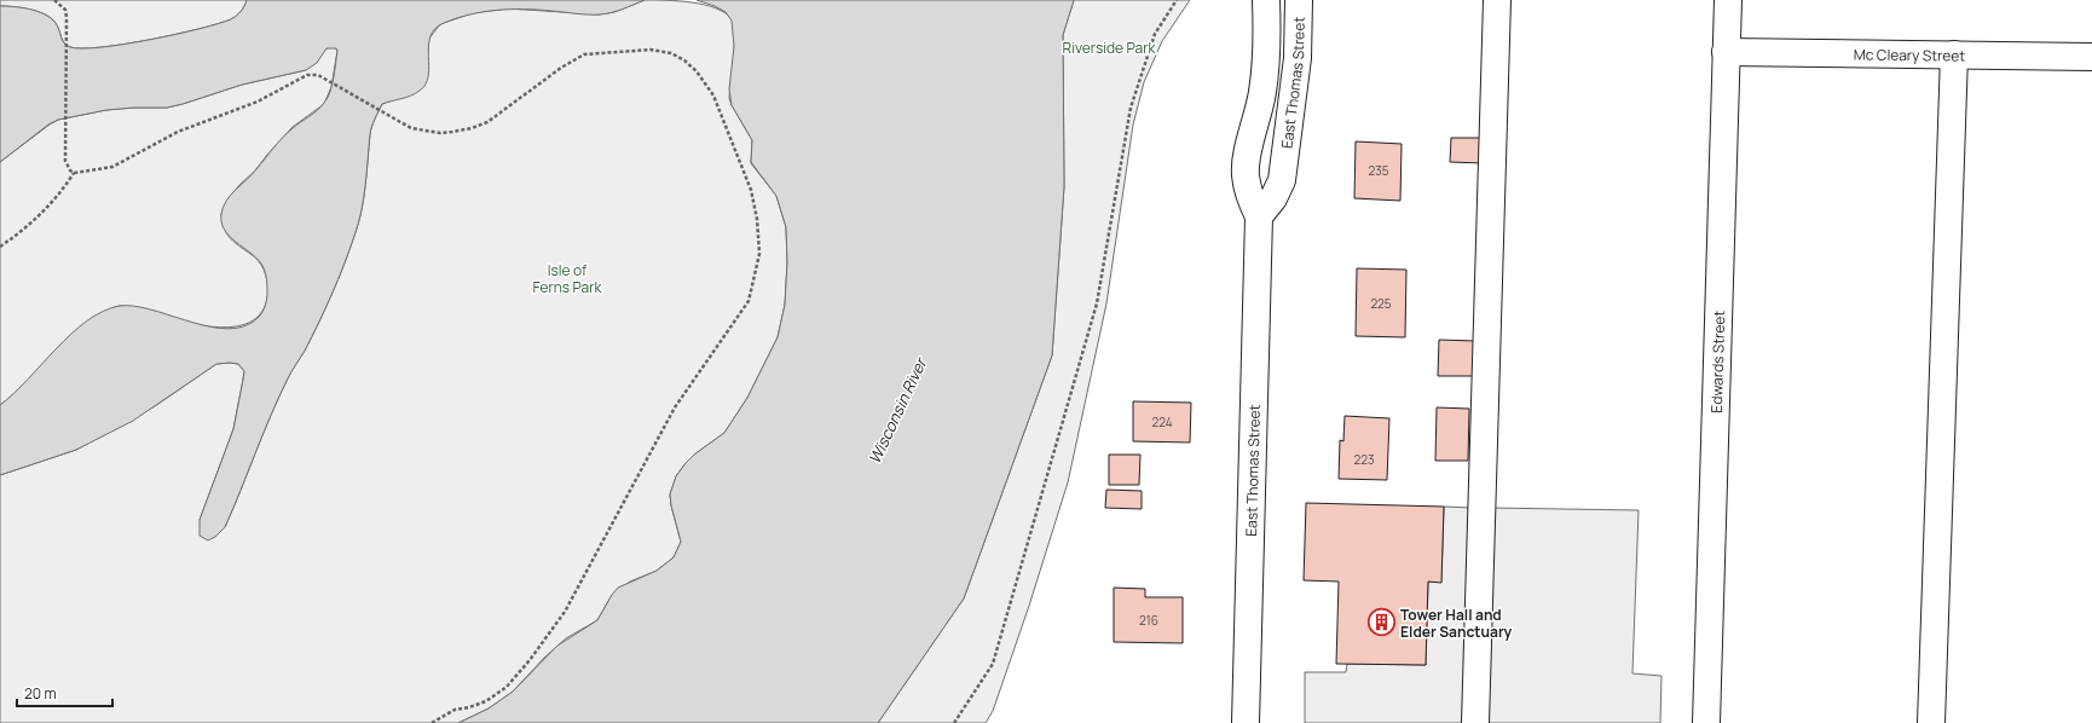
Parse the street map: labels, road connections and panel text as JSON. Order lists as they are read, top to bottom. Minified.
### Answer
{"streets":{"street":["Mc Cleary Street","East Thomas Street","Edwards Street"]},"crossings":[["Mc Cleary Street","Edwards Street"]],"water":["Wisconsin River"],"parks":["Riverside Park","Isle of Ferns Park"],"places":{"building":["Tower Hall and Elder Sanctuary"]},"house_numbers":["235","225","224","223","216"],"scale_bar":"20 m"}
